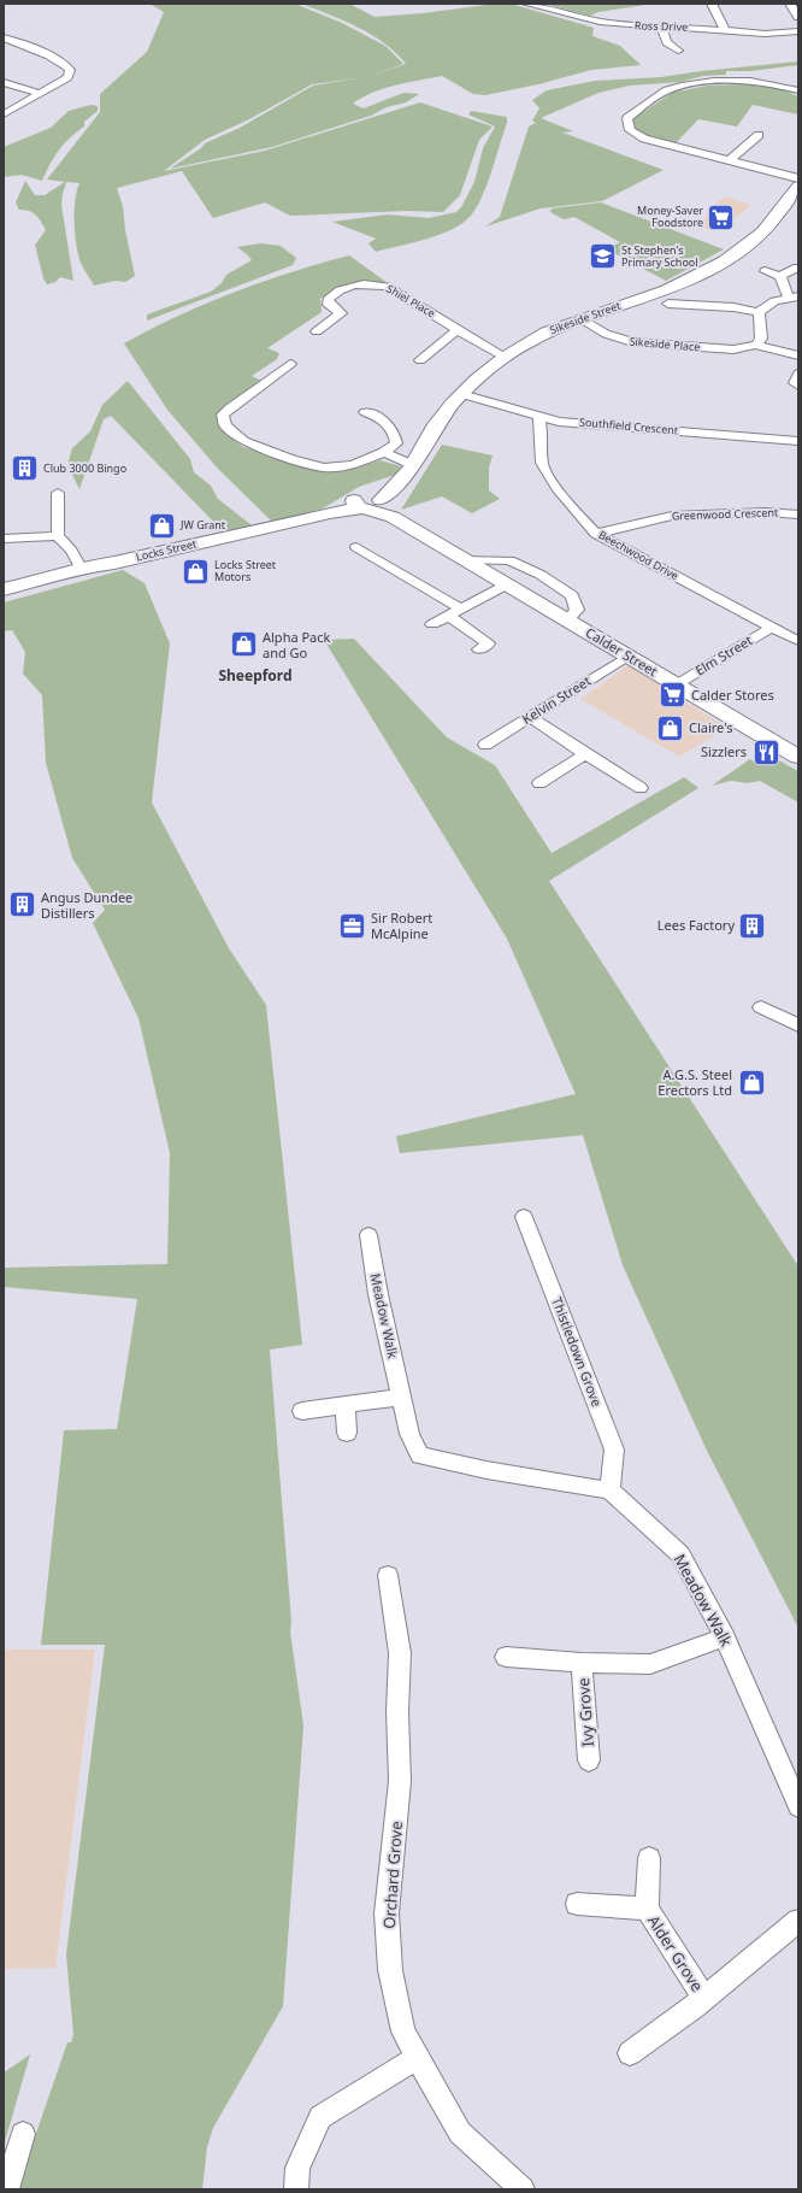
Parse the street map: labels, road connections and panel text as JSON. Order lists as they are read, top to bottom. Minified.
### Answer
{"streets":{"street":["Ross Drive","Shiel Place","Sikeside Street","Sikeside Place","Southfield Crescent","Greenwood Crescent","Locks Street","Beechwood Drive","Calder Street","Elm Street","Kelvin Street","Meadow Walk","Thistledown Grove","Ivy Grove","Orchard Grove","Alder Grove"]},"crossings":[["Shiel Place","Sikeside Street"],["Sikeside Street","Sikeside Place"],["Sikeside Street","Southfield Crescent"],["Sikeside Street","Locks Street"],["Sikeside Street","Calder Street"],["Southfield Crescent","Beechwood Drive"],["Greenwood Crescent","Beechwood Drive"],["Locks Street","Calder Street"],["Beechwood Drive","Elm Street"],["Calder Street","Elm Street"],["Calder Street","Kelvin Street"],["Meadow Walk","Thistledown Grove"],["Meadow Walk","Ivy Grove"]],"districts":["Sheepford"],"places":{"supermarket":["Money-Saver Foodstore","Calder Stores"],"school or university":["St Stephen's Primary School"],"building":["Club 3000 Bingo","Angus Dundee Distillers","Lees Factory"],"shop":["JW Grant","Locks Street Motors","Alpha Pack and Go","Claire's","A.G.S. Steel Erectors Ltd"],"restaurant":["Sizzlers"],"office":["Sir Robert McAlpine"]}}
